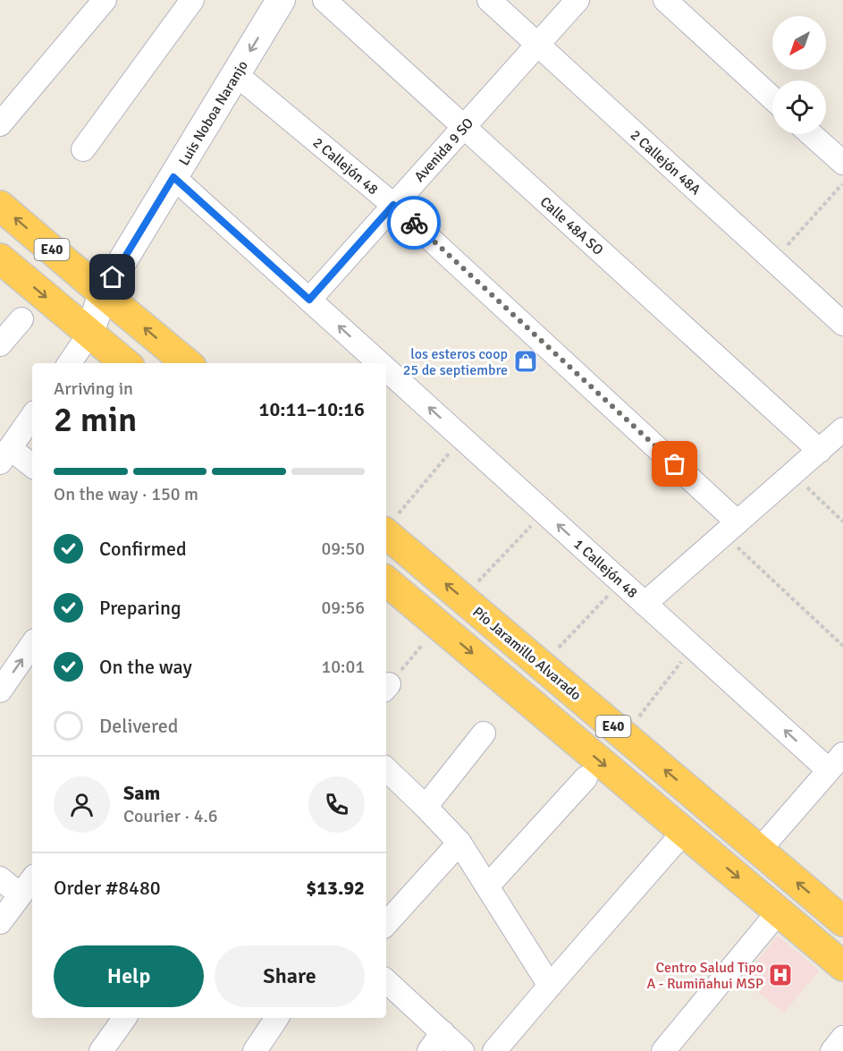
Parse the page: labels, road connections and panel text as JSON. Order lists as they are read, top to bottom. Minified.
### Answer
{"streets":{"highway":["E40","Pío Jaramillo Alvarado"],"street":["Luis Noboa Naranjo","Avenida 9 SO","2 Callejón 48A","2 Callejón 48","Calle 48A SO","1 Callejón 48"]},"crossings":[["Luis Noboa Naranjo","2 Callejón 48"],["Luis Noboa Naranjo","E40"],["Luis Noboa Naranjo","1 Callejón 48"],["Avenida 9 SO","2 Callejón 48A"],["Avenida 9 SO","2 Callejón 48"],["Avenida 9 SO","Calle 48A SO"],["Avenida 9 SO","1 Callejón 48"]],"one_way":["1 Callejón 48"],"places":{"shop":["los esteros coop 25 de septiembre"],"hospital":["Centro Salud Tipo A - Rumiñahui MSP"]},"north":"bottom left","page":{"heading":["2 min","Arriving in","10:11–10:16"],"panel":["Sam","Courier · 4.6","Order #8480","$13.92"],"bar":"On the way · 150 m","list":[["Confirmed","09:50"],["Preparing","09:56"],["On the way","10:01"],"Delivered"],"buttons":["Help","Share"]}}
